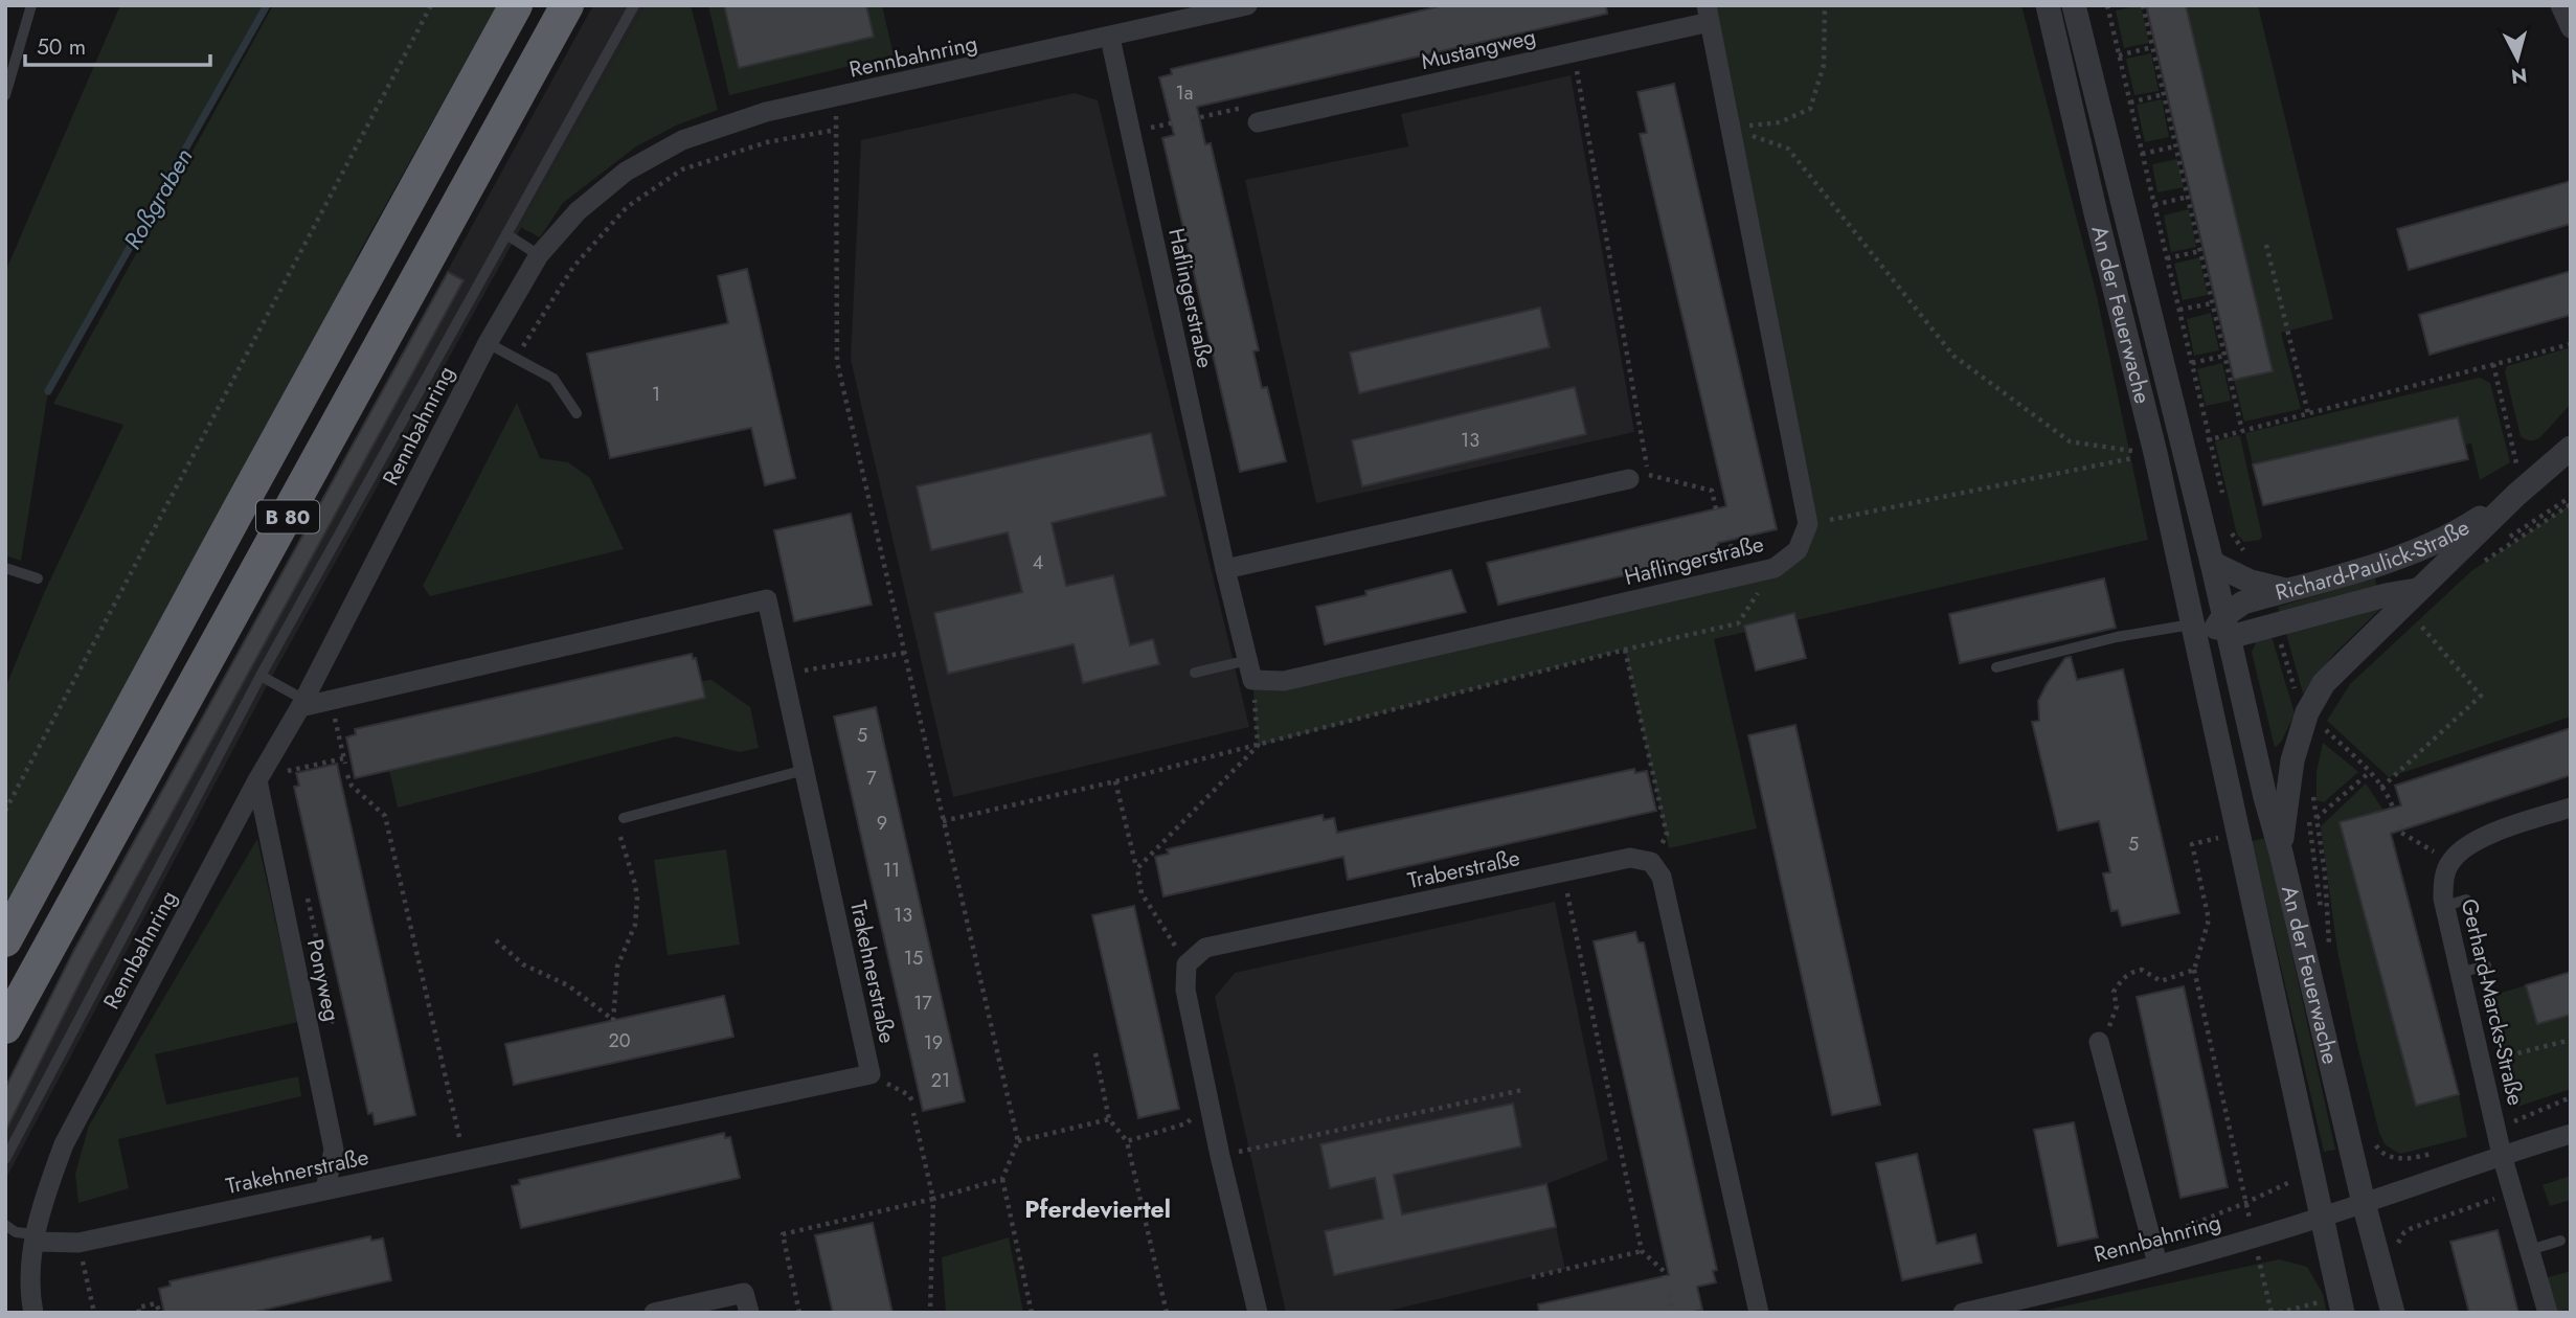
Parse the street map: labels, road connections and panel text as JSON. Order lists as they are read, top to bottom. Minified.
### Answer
{"streets":{"highway":["B 80"],"street":["Mustangweg","Rennbahnring","Haflingerstraße","An der Feuerwache","Richard-Paulick-Straße","Traberstraße","Trakehnerstraße","Ponyweg","Gerhard-Marcks-Straße"]},"crossings":[["Rennbahnring","Haflingerstraße"],["Rennbahnring","An der Feuerwache"],["Rennbahnring","Trakehnerstraße"],["Rennbahnring","Ponyweg"],["Rennbahnring","Gerhard-Marcks-Straße"],["An der Feuerwache","Richard-Paulick-Straße"],["Trakehnerstraße","Ponyweg"]],"districts":["Pferdeviertel"],"water":["Roßgraben"],"house_numbers":["1a","1","13","4","5","7","9","5","11","13","15","17","20","19","21"],"scale_bar":"50 m","north":"bottom"}
